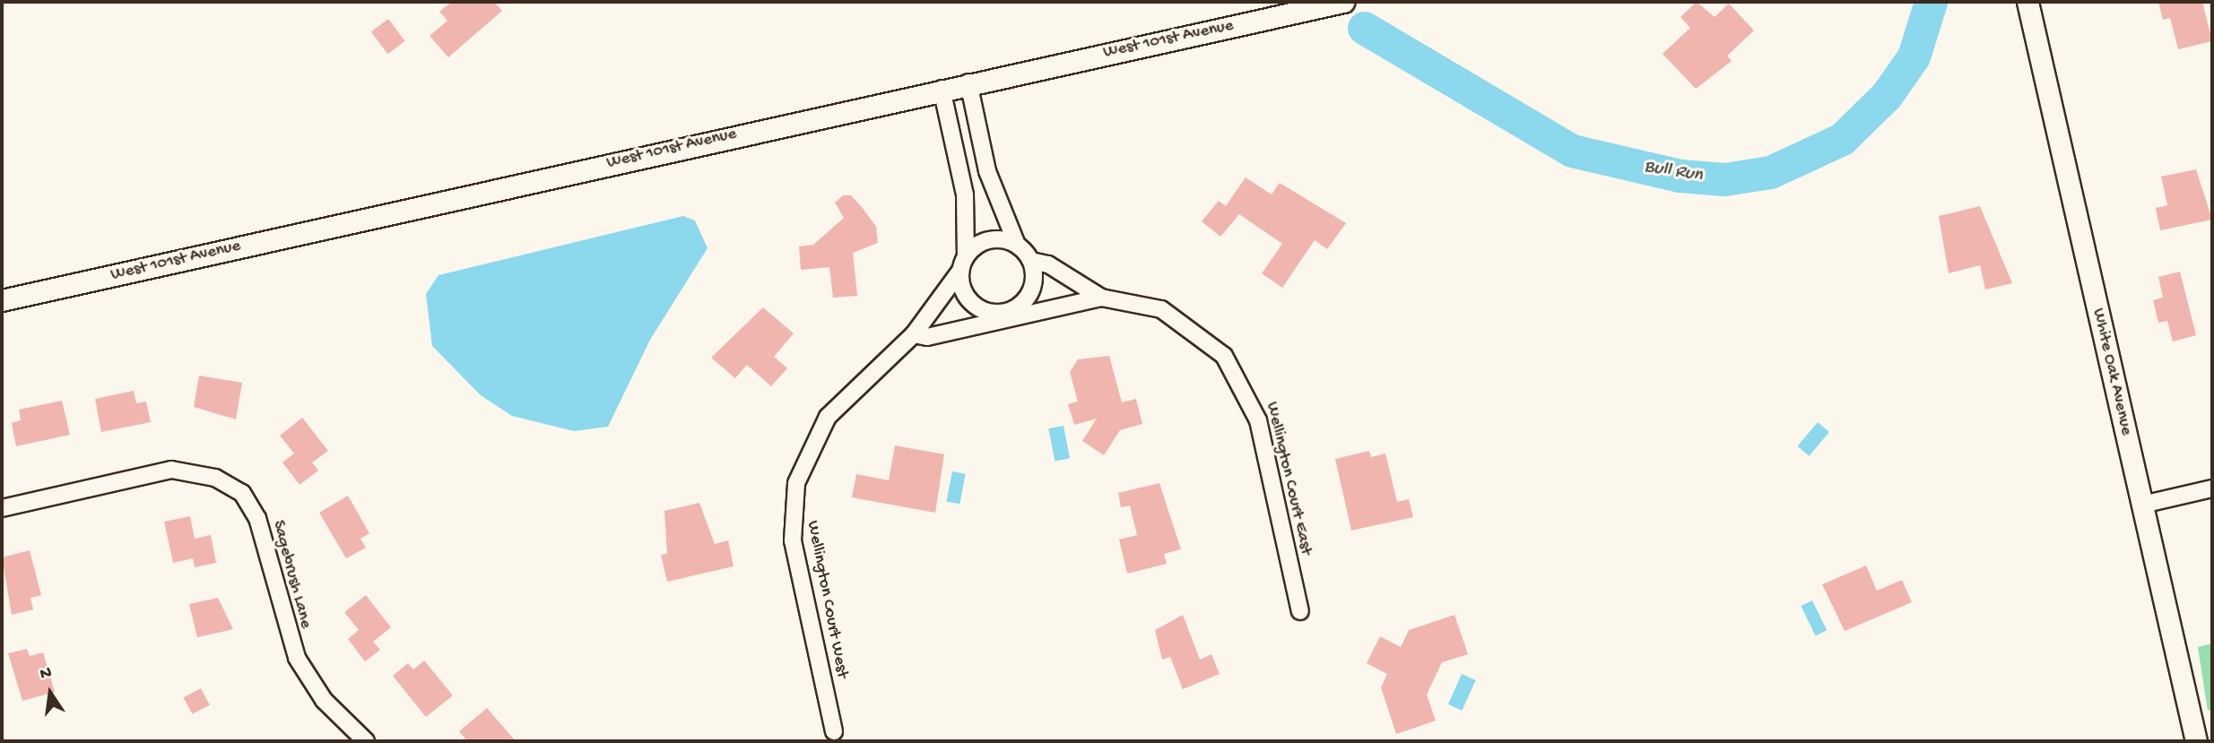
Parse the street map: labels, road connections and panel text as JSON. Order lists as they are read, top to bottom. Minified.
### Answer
{"streets":{"street":["West 101st Avenue","White Oak Avenue","Wellington Court East","Sagebrush Lane","Wellington Court West"]},"crossings":[["Wellington Court East","Wellington Court West"]],"water":["Bull Run"],"north":"top"}
